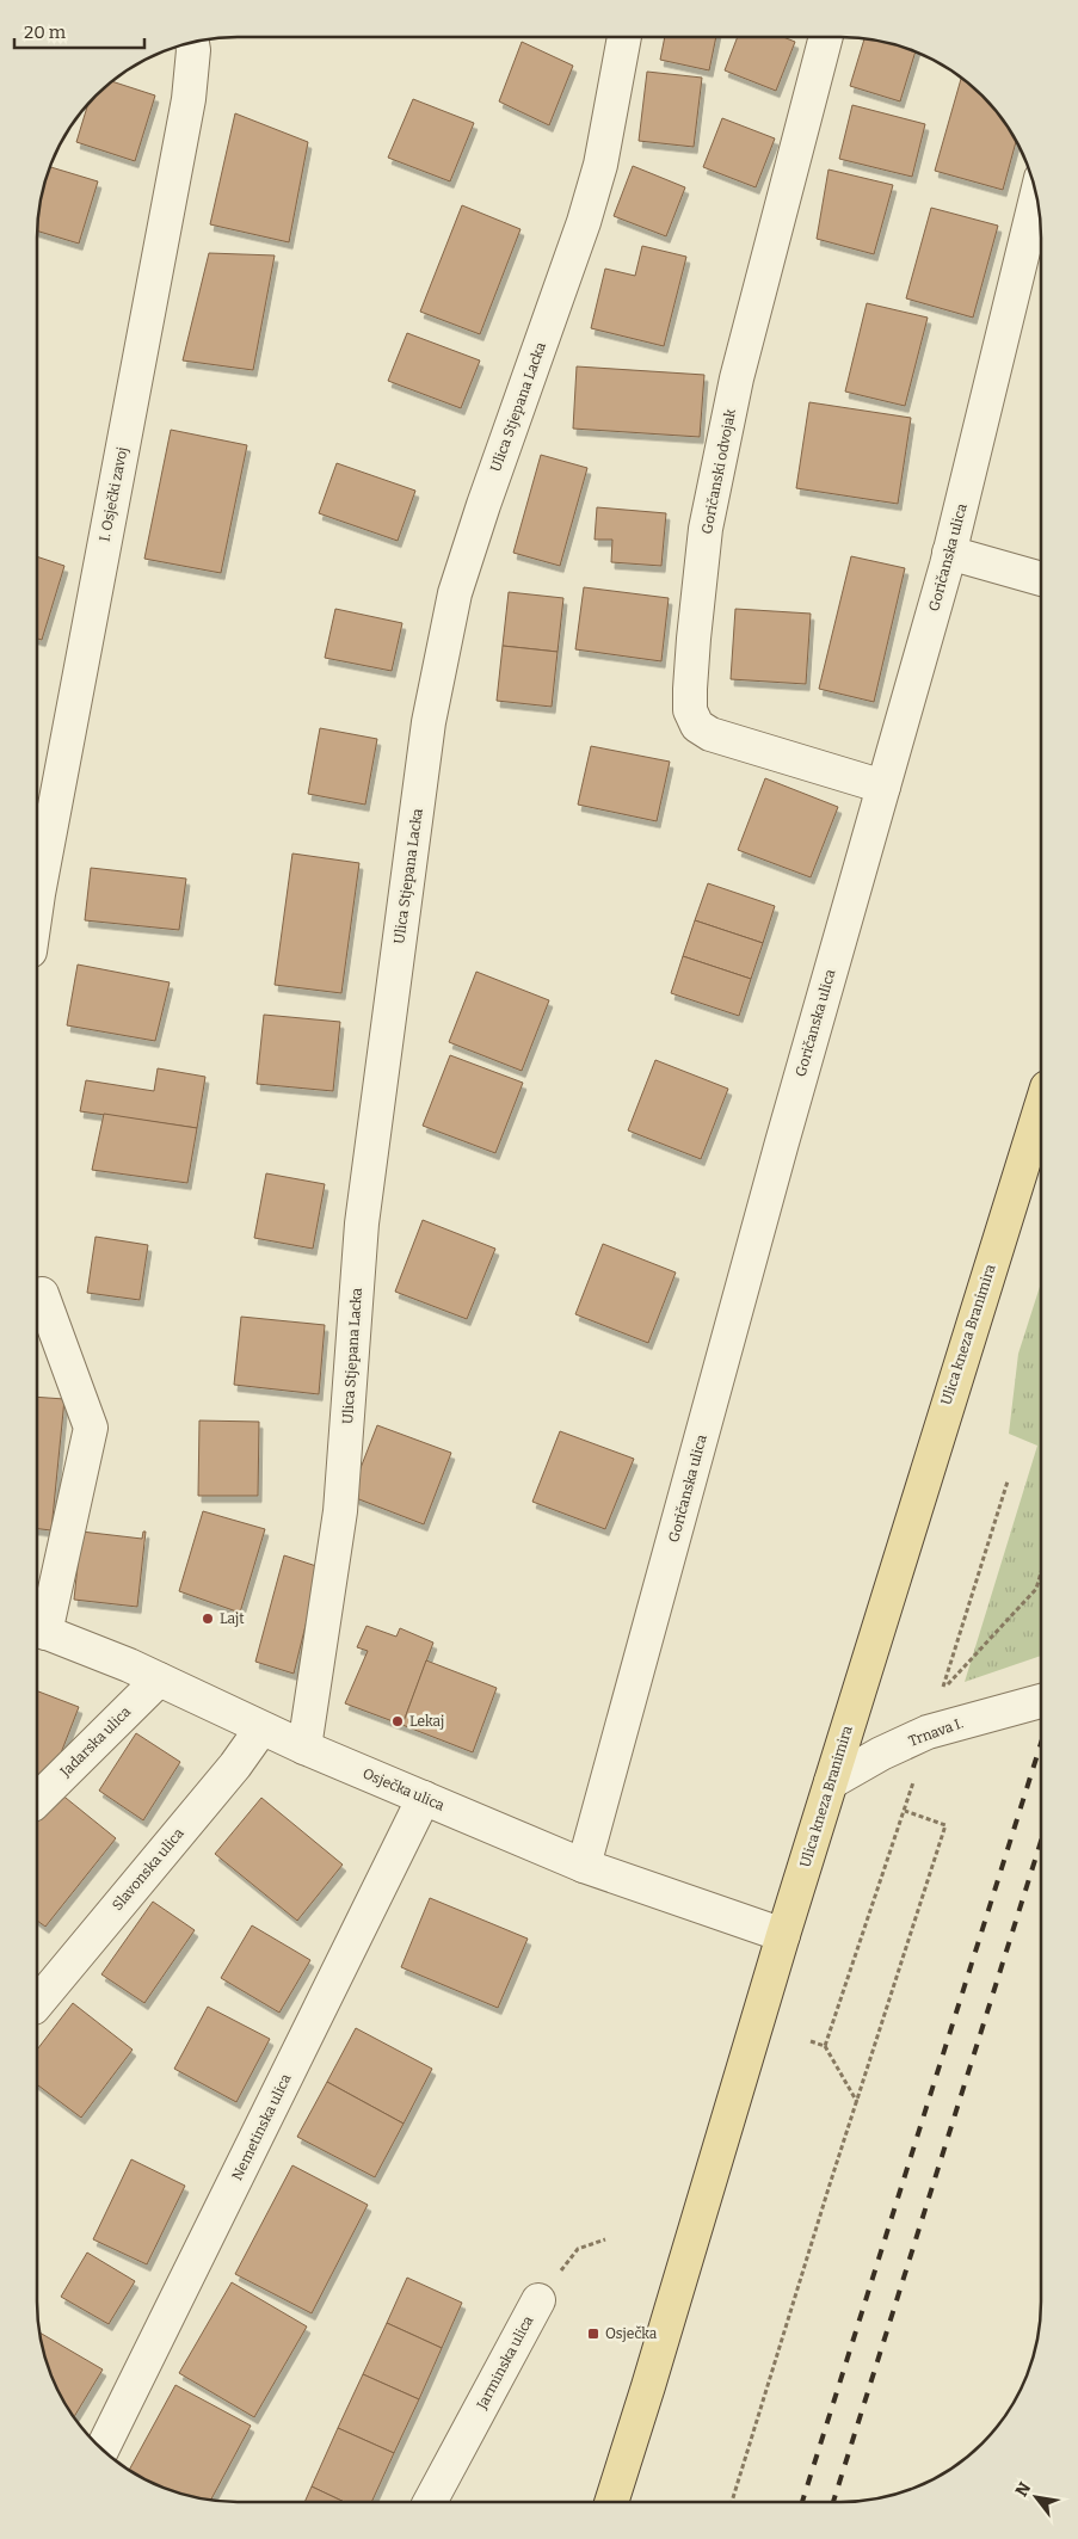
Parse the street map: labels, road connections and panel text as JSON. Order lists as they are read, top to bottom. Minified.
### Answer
{"streets":{"main road":["Ulica kneza Branimira"],"street":["Ulica Stjepana Lacka","Goričanski odvojak","I. Osječki zavoj","Goričanska ulica","Trnava I.","Jadarska ulica","Osječka ulica","Slavonska ulica","Nemetinska ulica","Jarminska ulica"]},"crossings":[["Ulica Stjepana Lacka","Osječka ulica"],["Goričanski odvojak","Goričanska ulica"],["Goričanska ulica","Osječka ulica"],["Ulica kneza Branimira","Trnava I."],["Ulica kneza Branimira","Osječka ulica"],["Jadarska ulica","Osječka ulica"],["Osječka ulica","Slavonska ulica"],["Osječka ulica","Nemetinska ulica"]],"places":{"other":["Lajt","Lekaj"],"transit":["Osječka"]},"scale_bar":"20 m","north":"top left"}
